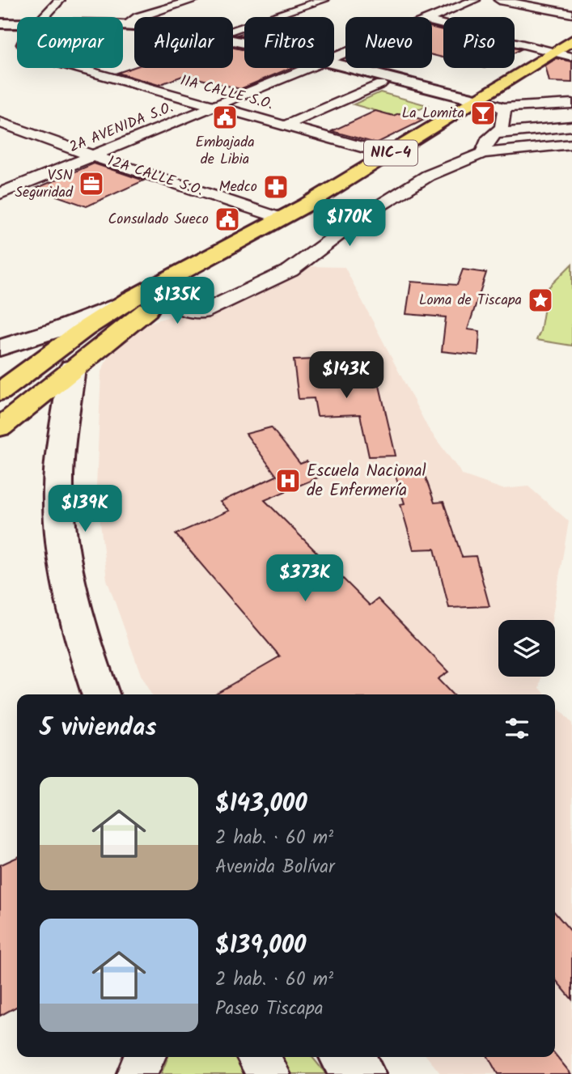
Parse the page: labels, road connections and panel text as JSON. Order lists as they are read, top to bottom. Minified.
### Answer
{"streets":{"highway":["NIC-4"],"street":["11A CALLE S.O.","2A AVENIDA S.O.","12A CALLE S.O."]},"crossings":[["11A CALLE S.O.","2A AVENIDA S.O."],["11A CALLE S.O.","NIC-4"],["2A AVENIDA S.O.","12A CALLE S.O."],["NIC-4","12A CALLE S.O."]],"places":{"bar":["La Lomita"],"public building":["Embajada de Libia","Consulado Sueco"],"office":["VSN Seguridad"],"pharmacy":["Medco"],"place":["Loma de Tiscapa"],"hospital":["Escuela Nacional de Enfermería"]},"page":{"chip":["Comprar","Alquilar","Filtros","Nuevo","Piso"],"price":["$170K","$135K","$143K","$139K","$373K"],"heading":"5 viviendas","list":[{"name":"$143,000","note":"2 hab. · 60 m² · Avenida Bolívar"},{"name":"$139,000","note":"2 hab. · 60 m² · Paseo Tiscapa"}]}}
